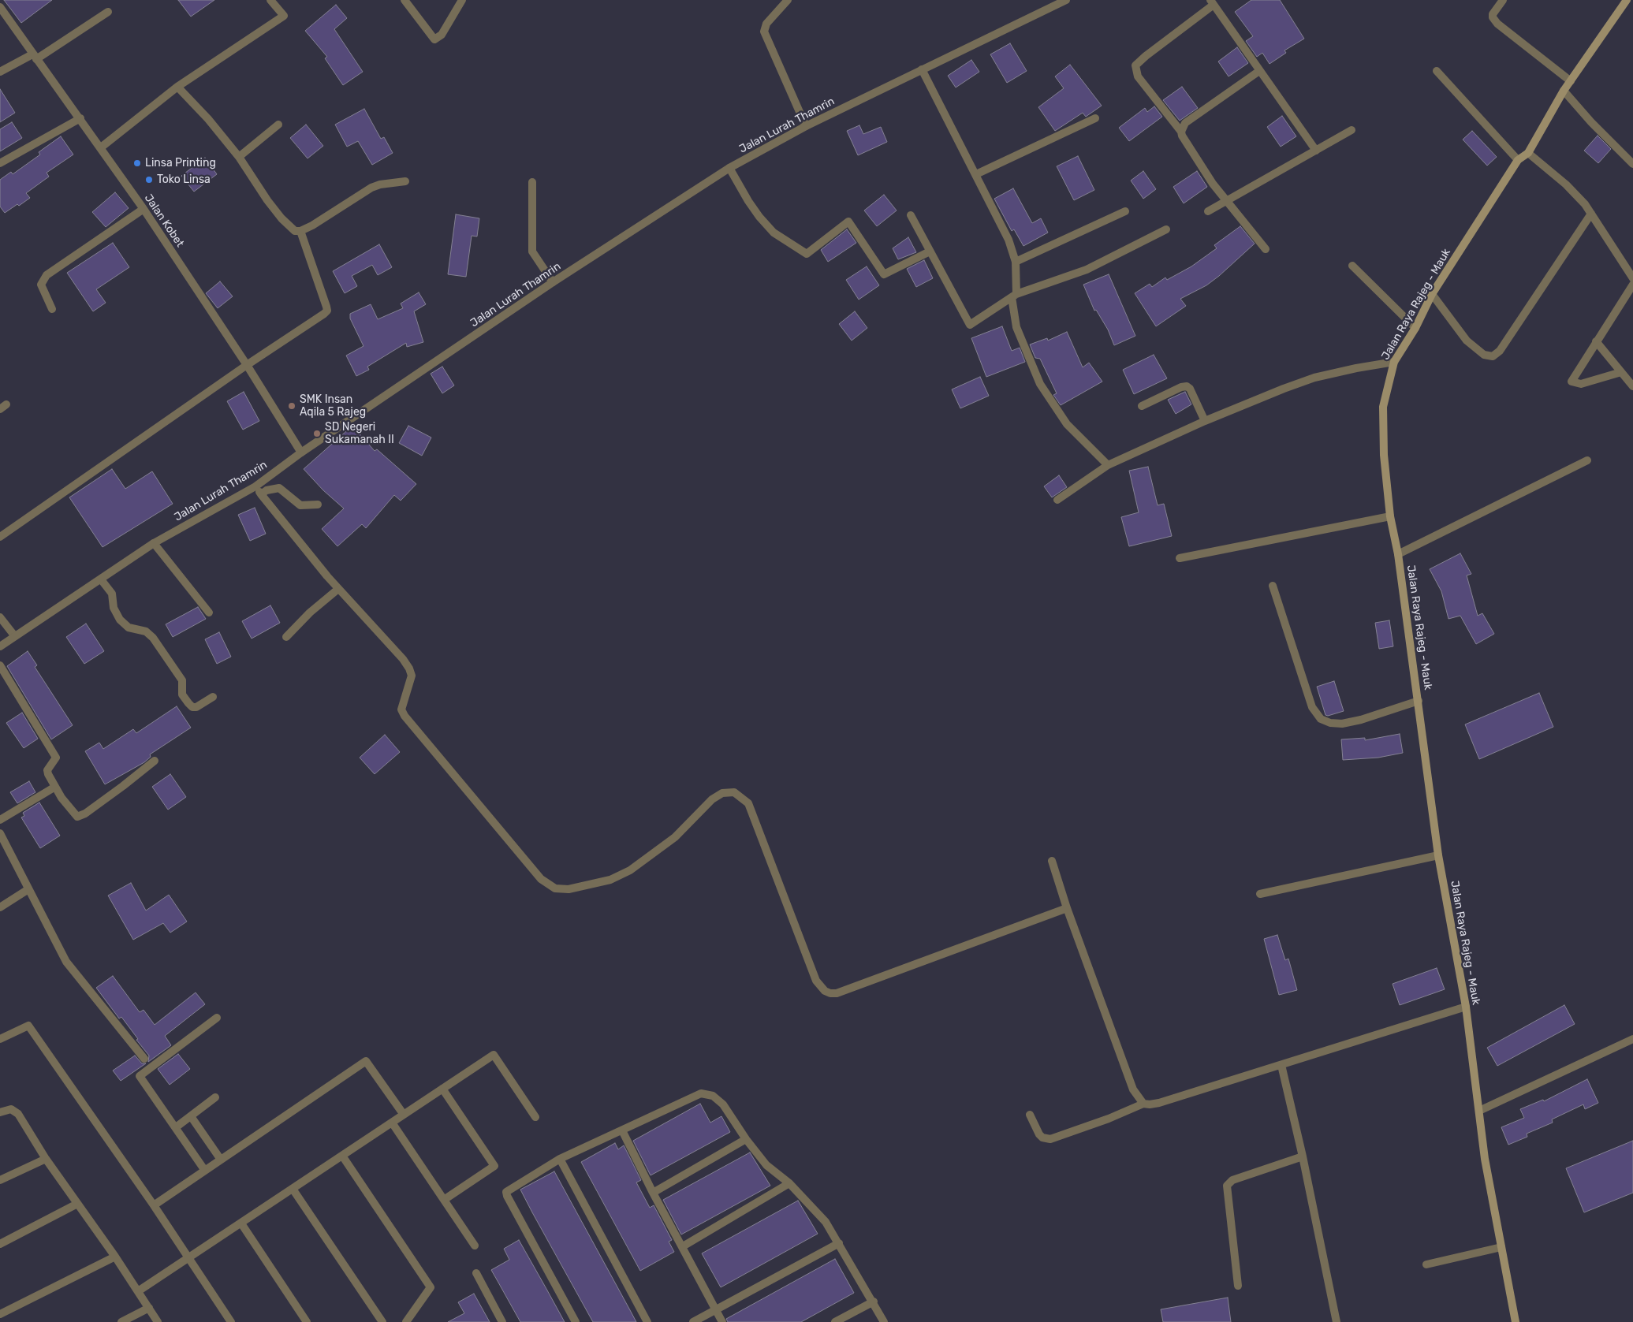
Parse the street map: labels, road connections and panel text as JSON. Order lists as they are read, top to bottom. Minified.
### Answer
{"streets":{"main road":["Jalan Raya Rajeg - Mauk"],"street":["Jalan Lurah Thamrin","Jalan Kobet"]},"crossings":[["Jalan Lurah Thamrin","Jalan Kobet"]],"places":["Linsa Printing","Toko Linsa","SMK Insan Aqila 5 Rajeg","SD Negeri Sukamanah II"]}
